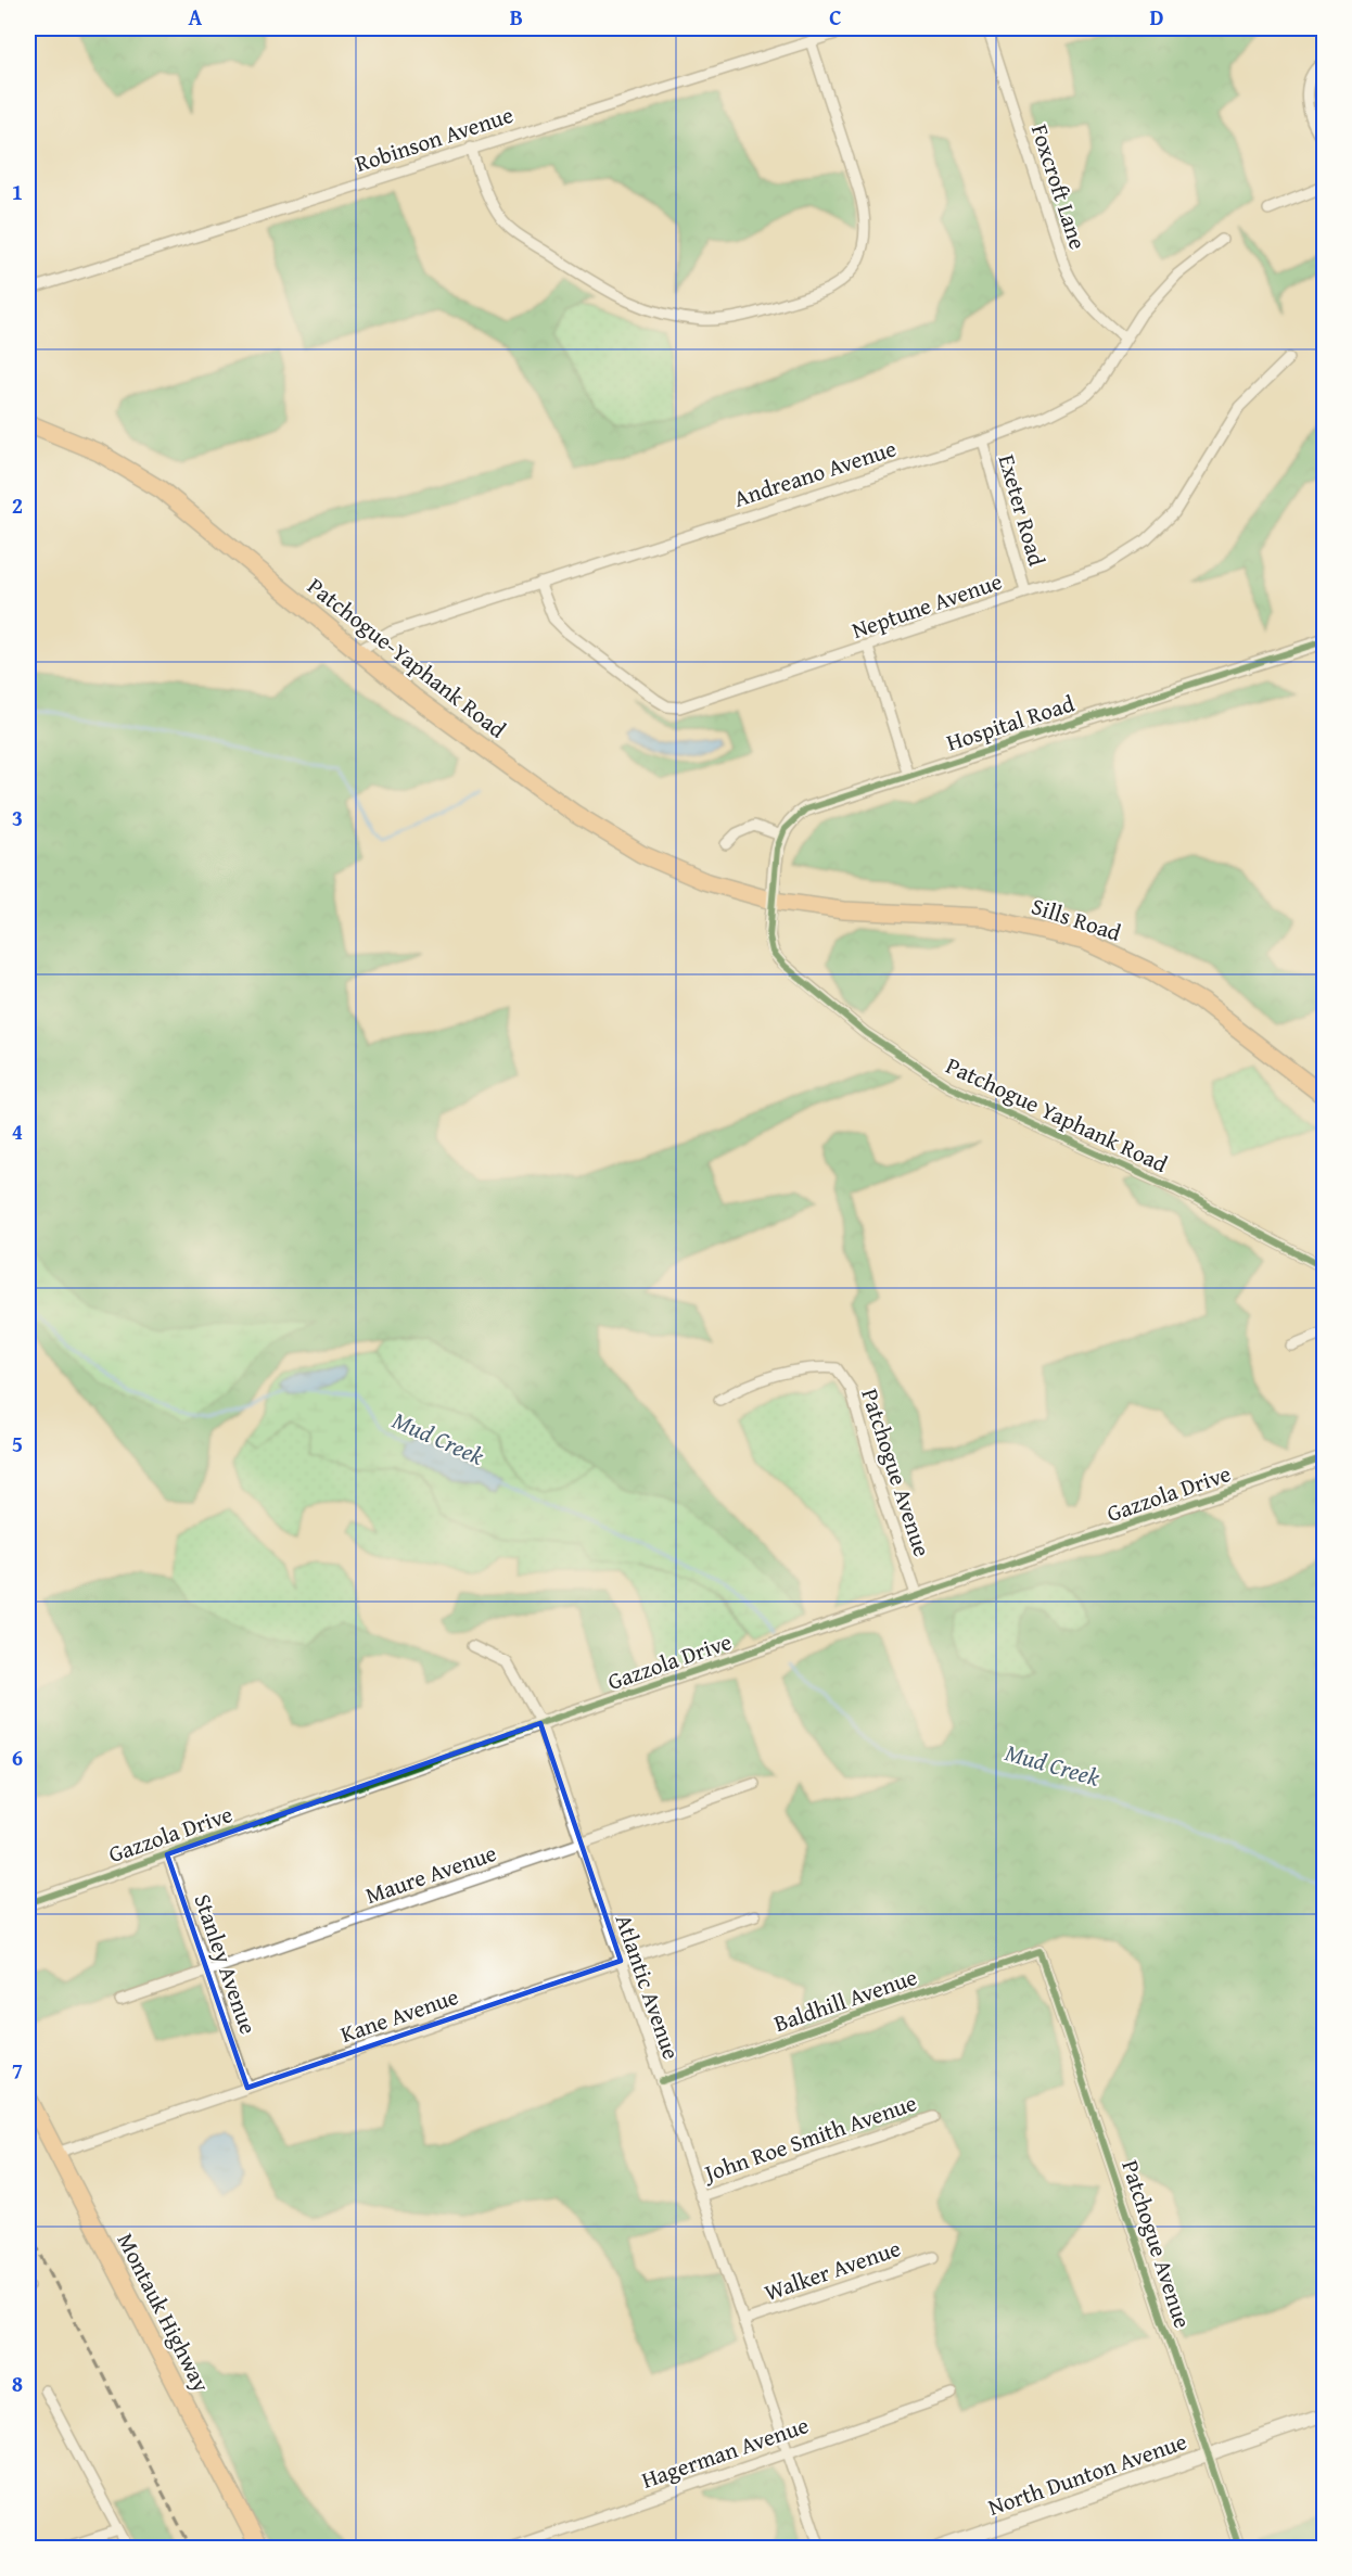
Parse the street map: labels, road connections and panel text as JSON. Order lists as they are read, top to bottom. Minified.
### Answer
{"streets":{"main road":["Patchogue-Yaphank Road","Sills Road","Montauk Highway"],"street":["Robinson Avenue","Foxcroft Lane","Andreano Avenue","Exeter Road","Neptune Avenue","Hospital Road","Patchogue Yaphank Road","Patchogue Avenue","Gazzola Drive","Maure Avenue","Stanley Avenue","Atlantic Avenue","Baldhill Avenue","Kane Avenue","John Roe Smith Avenue","Walker Avenue","Hagerman Avenue","North Dunton Avenue"]},"crossings":[["Foxcroft Lane","Andreano Avenue"],["Andreano Avenue","Exeter Road"],["Andreano Avenue","Neptune Avenue"],["Andreano Avenue","Patchogue-Yaphank Road"],["Exeter Road","Neptune Avenue"],["Patchogue-Yaphank Road","Sills Road"],["Patchogue-Yaphank Road","Patchogue Yaphank Road"],["Sills Road","Patchogue Yaphank Road"],["Patchogue Avenue","Gazzola Drive"],["Patchogue Avenue","Baldhill Avenue"],["Patchogue Avenue","North Dunton Avenue"],["Gazzola Drive","Stanley Avenue"],["Gazzola Drive","Atlantic Avenue"],["Maure Avenue","Stanley Avenue"],["Maure Avenue","Atlantic Avenue"],["Stanley Avenue","Kane Avenue"],["Atlantic Avenue","Baldhill Avenue"],["Atlantic Avenue","Kane Avenue"],["Atlantic Avenue","John Roe Smith Avenue"],["Atlantic Avenue","Walker Avenue"],["Atlantic Avenue","Hagerman Avenue"],["Kane Avenue","Montauk Highway"]],"water":["Mud Creek"],"grid":{"columns":["A","B","C","D"],"rows":["1","2","3","4","5","6","7","8"]}}
